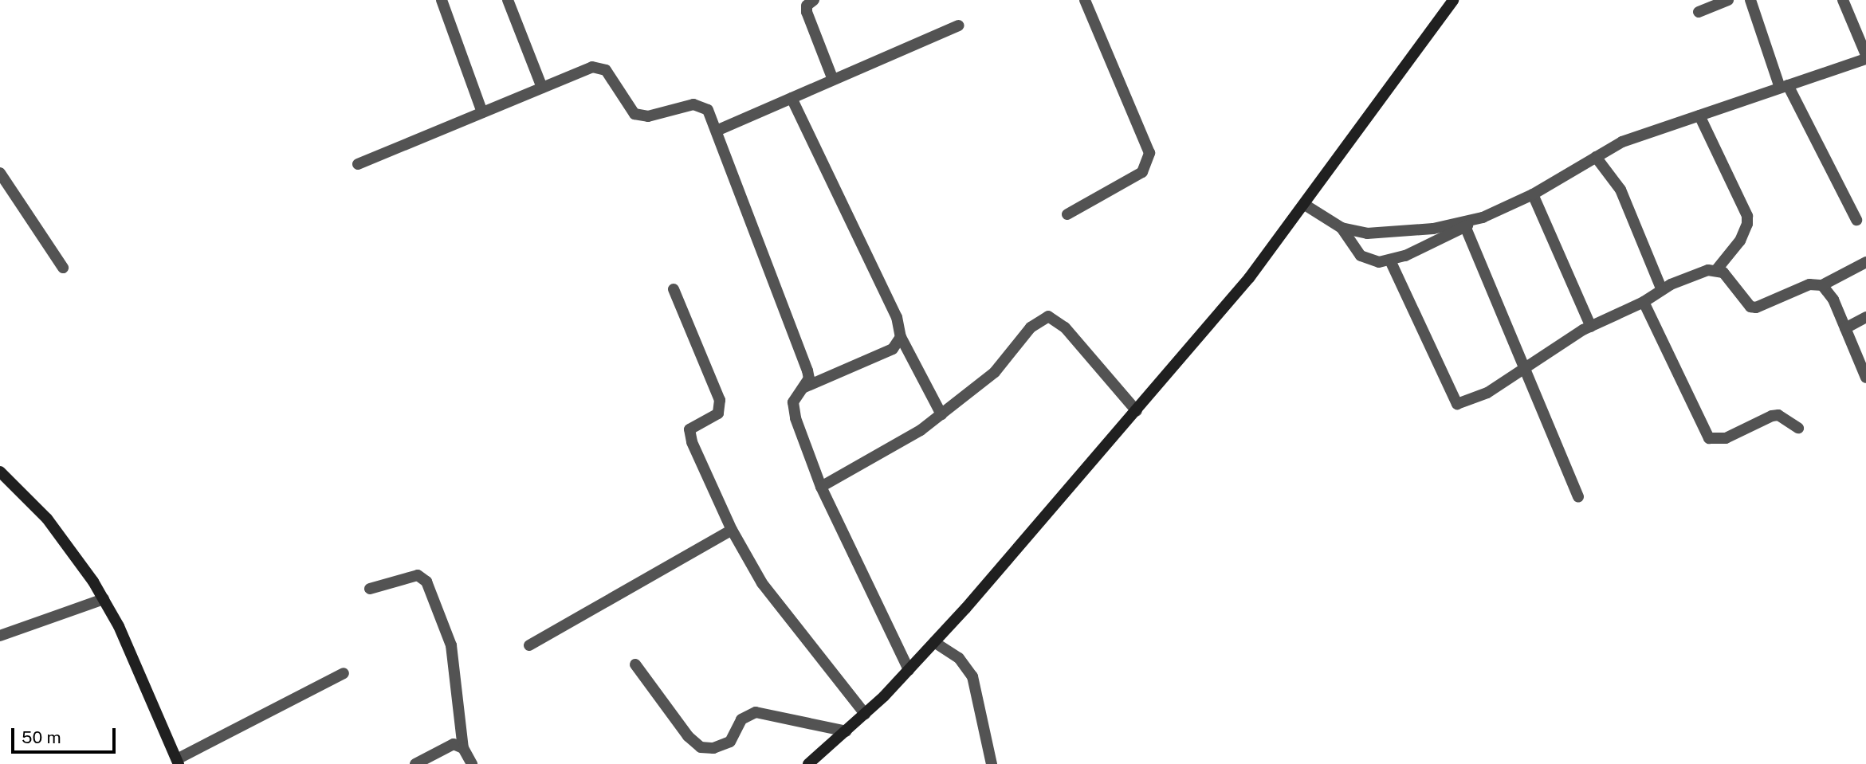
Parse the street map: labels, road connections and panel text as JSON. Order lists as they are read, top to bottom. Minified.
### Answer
{"scale_bar":"50 m"}
